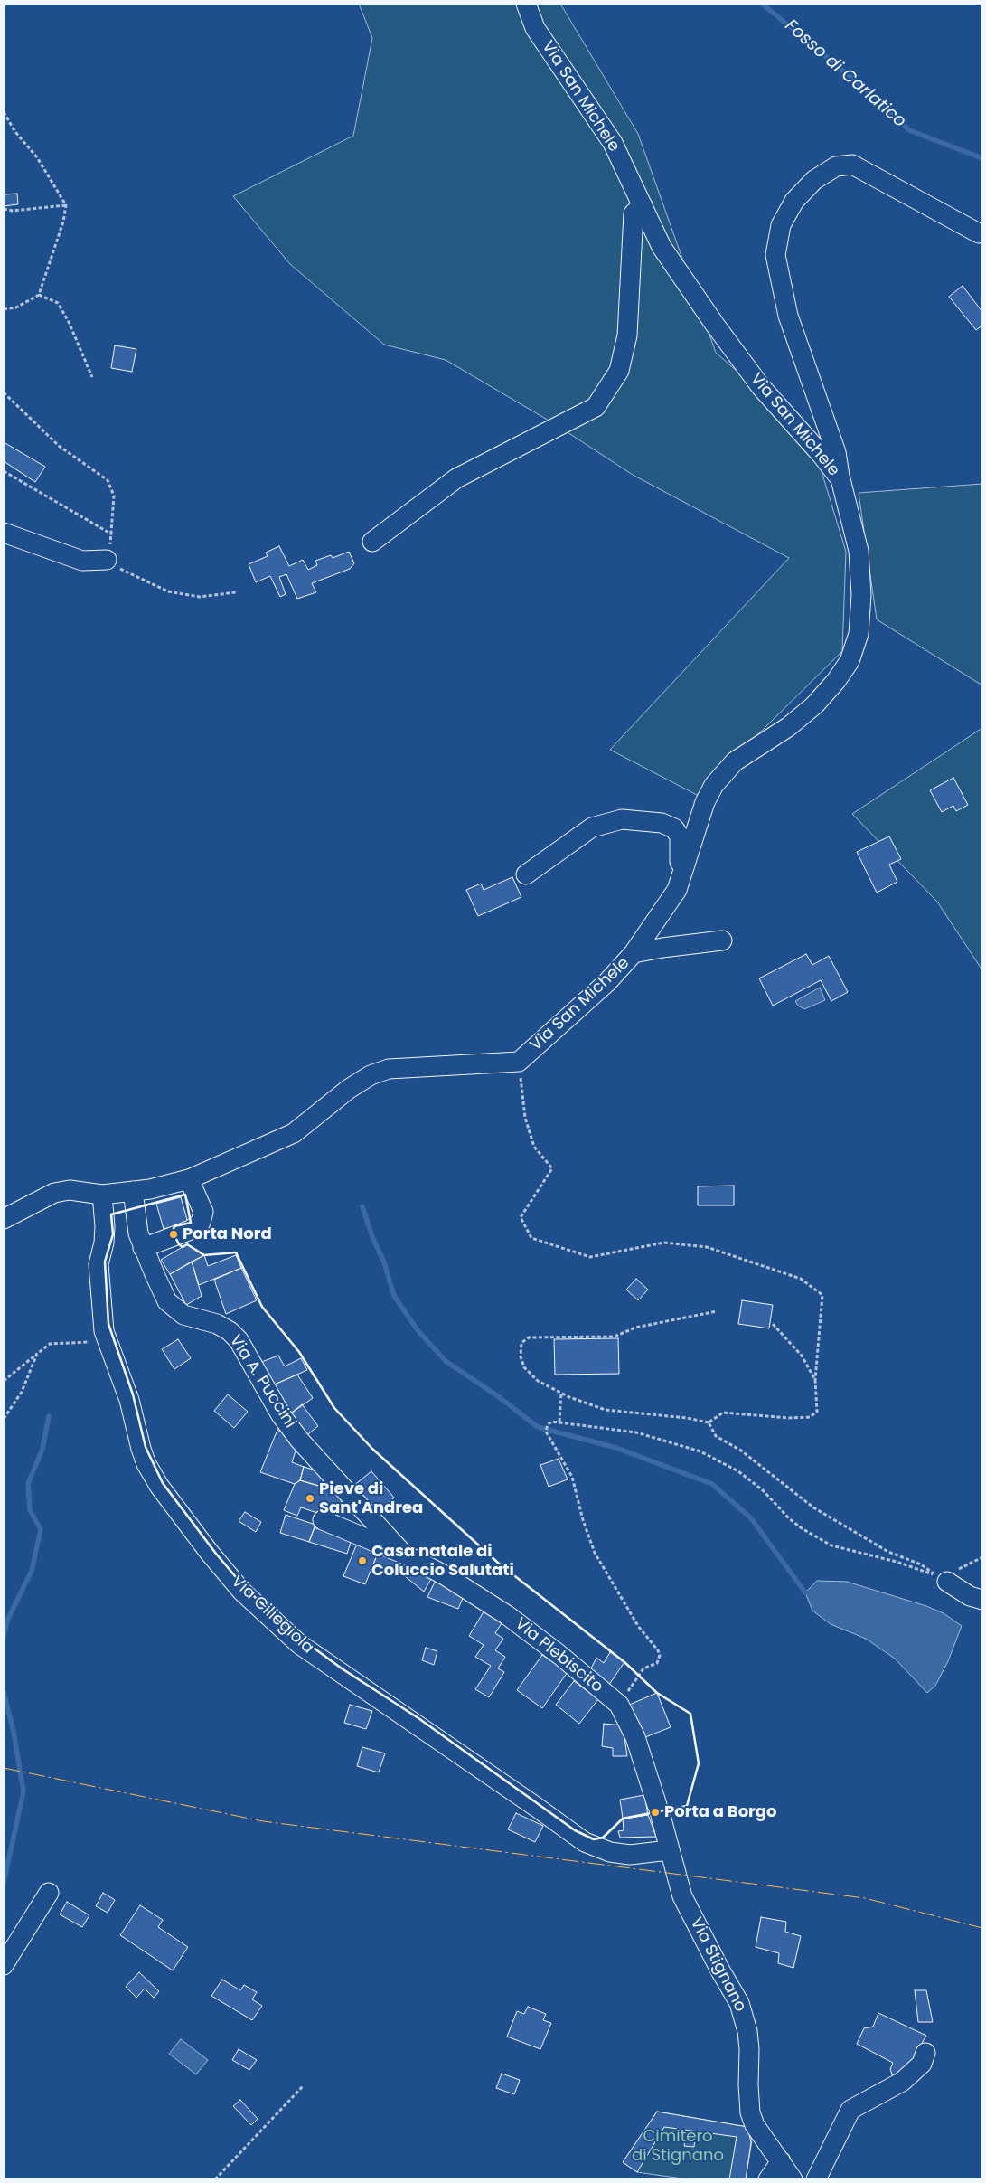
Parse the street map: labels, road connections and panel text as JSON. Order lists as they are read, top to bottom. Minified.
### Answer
{"streets":{"street":["Via San Michele","Via A. Puccini","Via Ciliegiola","Via Plebiscito","Via Stignano"]},"crossings":[["Via San Michele","Via A. Puccini"],["Via San Michele","Via Ciliegiola"],["Via A. Puccini","Via Plebiscito"],["Via Ciliegiola","Via Plebiscito"],["Via Ciliegiola","Via Stignano"],["Via Plebiscito","Via Stignano"]],"water":["Fosso di Carlatico"],"parks":["Cimitero di Stignano"],"places":["Porta Nord","Pieve di Sant'Andrea","Casa natale di Coluccio Salutati","Porta a Borgo"]}
